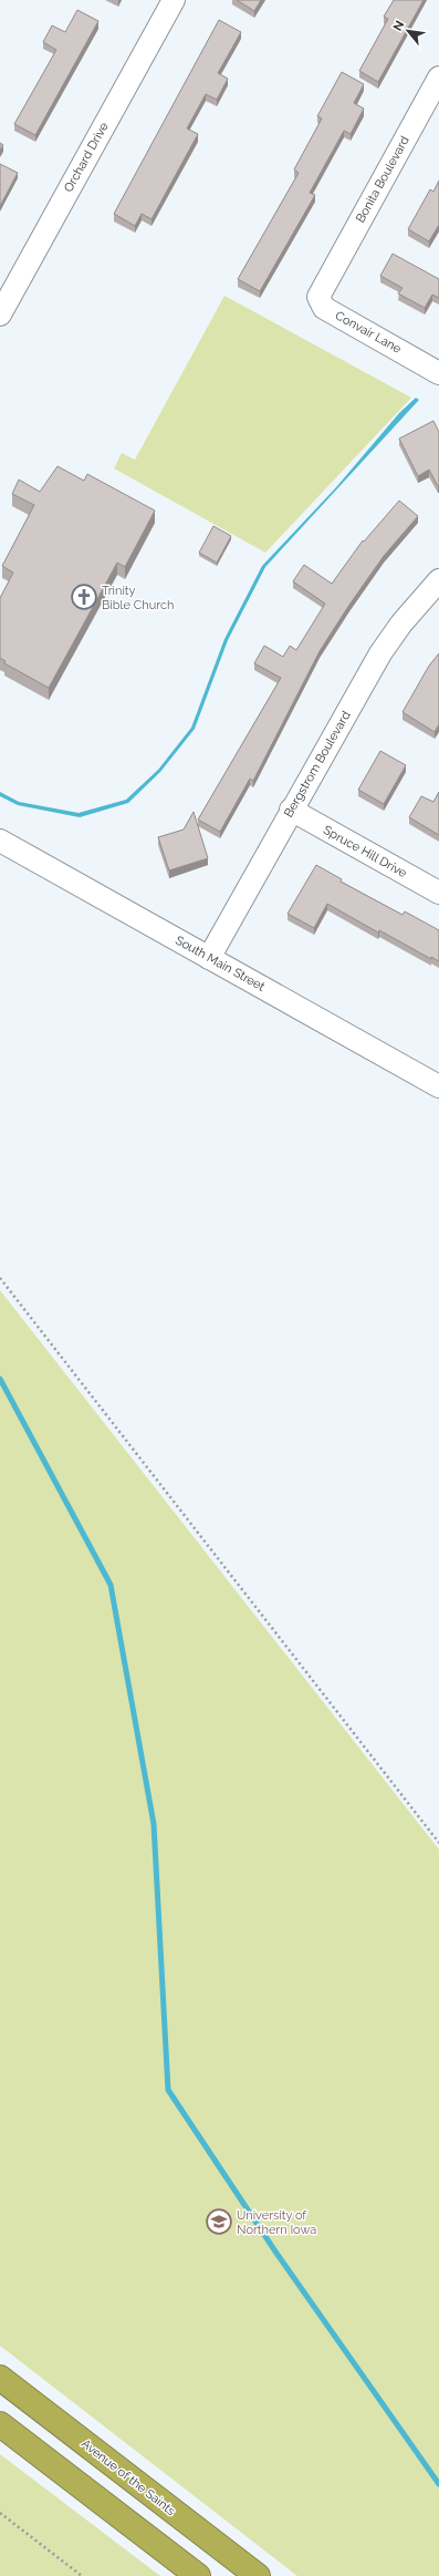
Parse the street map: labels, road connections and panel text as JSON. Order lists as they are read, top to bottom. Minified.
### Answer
{"streets":{"highway":["Avenue of the Saints"],"street":["Orchard Drive","Bonita Boulevard","Convair Lane","Bergstrom Boulevard","Spruce Hill Drive","South Main Street"]},"crossings":[["Bonita Boulevard","Convair Lane"],["Bergstrom Boulevard","Spruce Hill Drive"],["Bergstrom Boulevard","South Main Street"]],"places":{"church":["Trinity Bible Church"],"school or university":["University of Northern Iowa"]},"north":"top left"}
